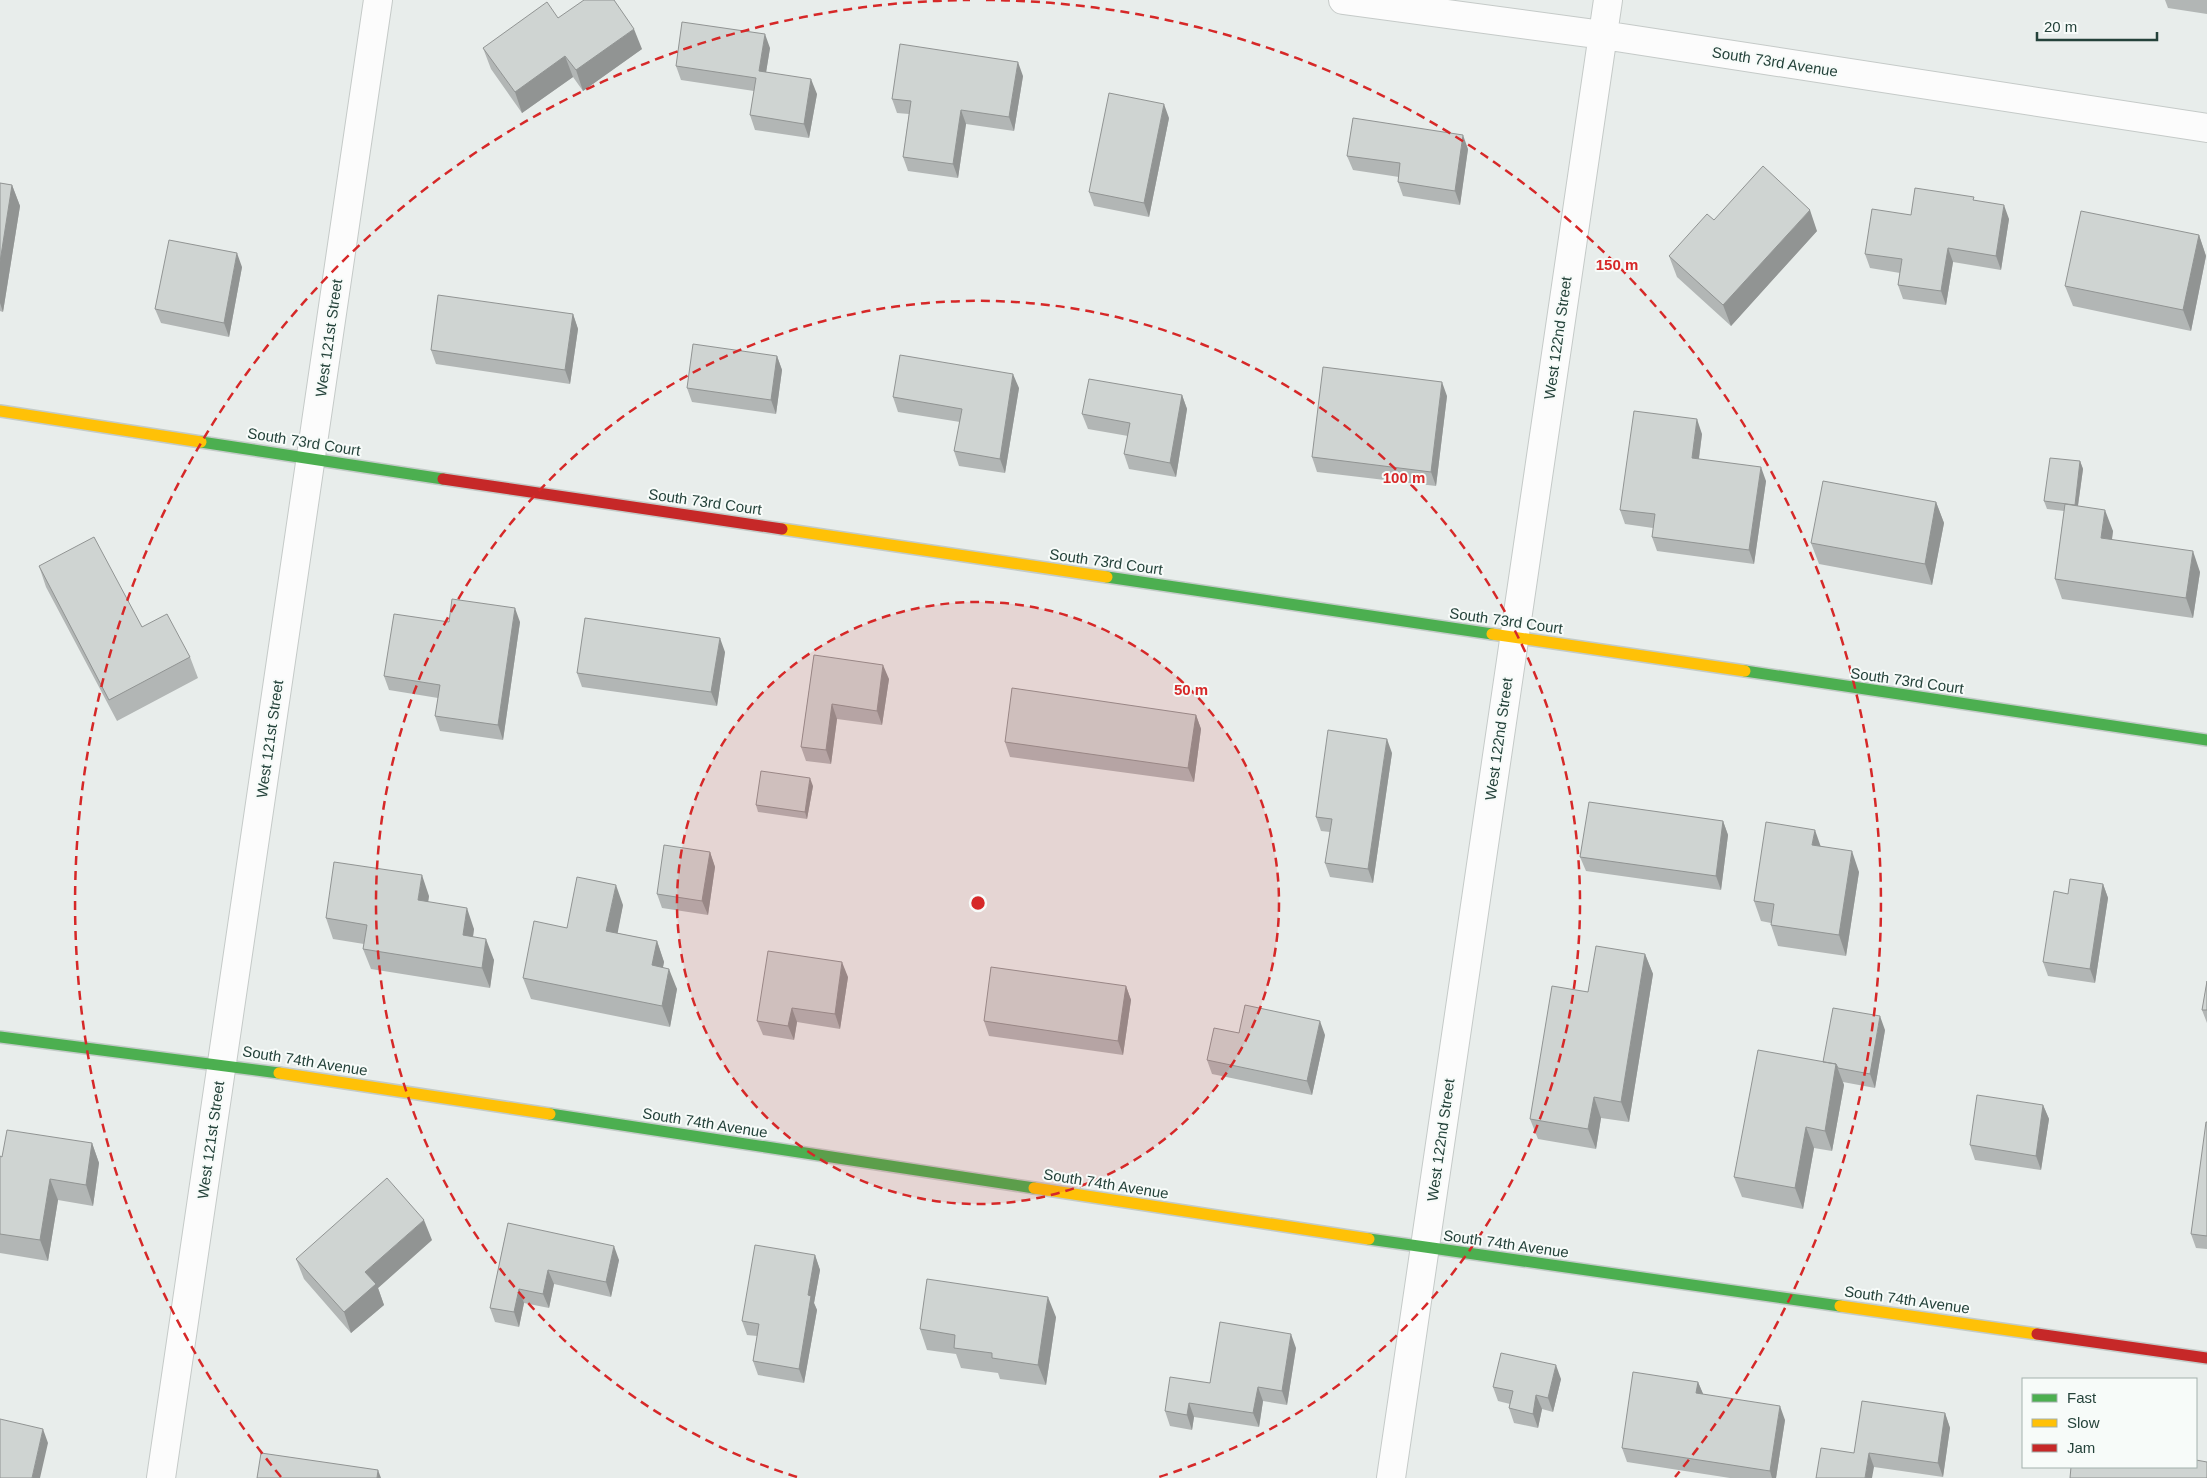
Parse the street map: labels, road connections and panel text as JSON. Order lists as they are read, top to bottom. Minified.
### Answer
{"streets":{"street":["South 73rd Avenue","West 121st Street","West 122nd Street","South 73rd Court","South 74th Avenue"]},"crossings":[["South 73rd Avenue","West 122nd Street"],["West 121st Street","South 73rd Court"],["West 121st Street","South 74th Avenue"],["West 122nd Street","South 73rd Court"],["West 122nd Street","South 74th Avenue"]],"legend":["Fast","Slow","Jam"],"scale_bar":"20 m","rings":["150 m","100 m","50 m"]}
